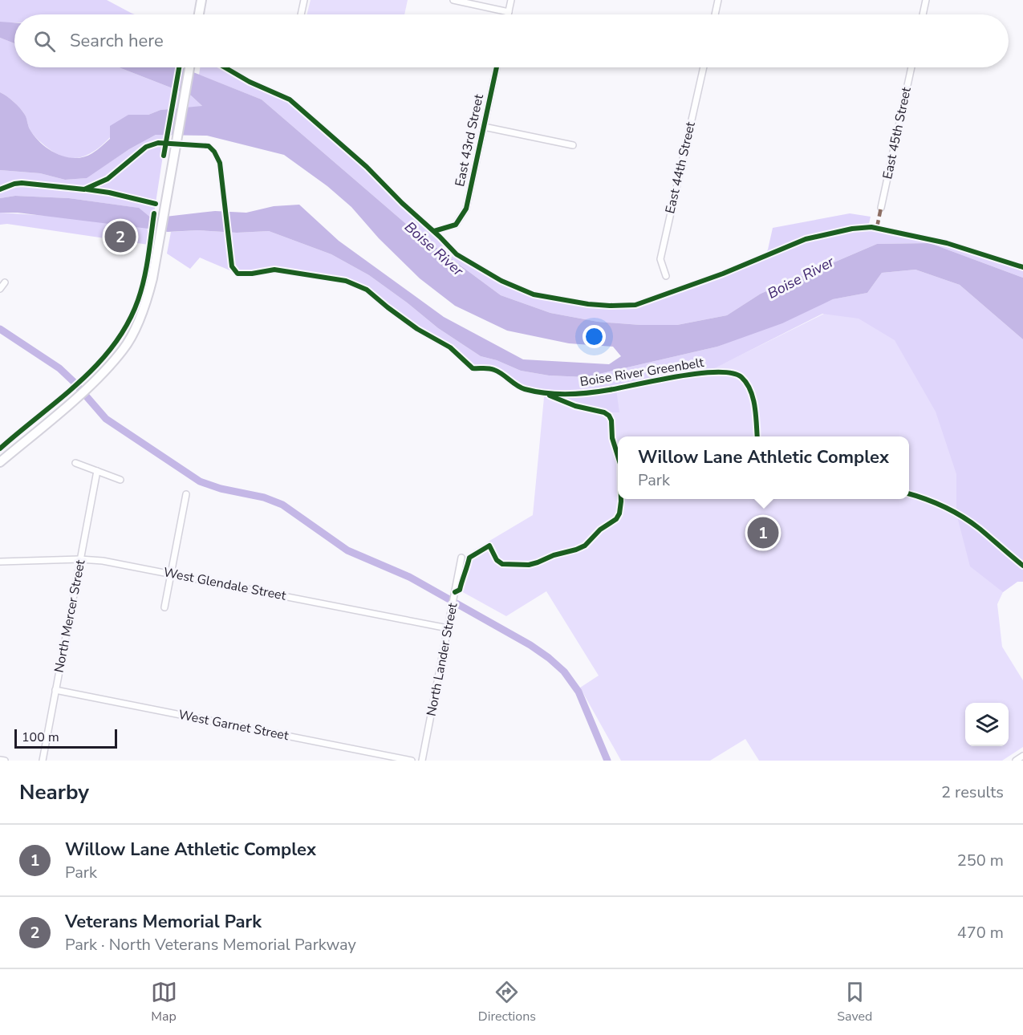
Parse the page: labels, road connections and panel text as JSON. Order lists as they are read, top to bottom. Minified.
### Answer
{"streets":{"street":["East 45th Street","East 43rd Street","East 44th Street","West Glendale Street","North Mercer Street","North Lander Street","West Garnet Street"],"cycle path":["Boise River Greenbelt"]},"crossings":[["West Glendale Street","North Mercer Street"],["West Glendale Street","North Lander Street"],["North Mercer Street","West Garnet Street"]],"water":["Boise River"],"scale_bar":"100 m","page":{"search":"Search here","pins":["2","1"],"popup":["Willow Lane Athletic Complex","Park"],"scale":"100 m","heading":["Nearby","2 results"],"list":[{"mark":"1","name":"Willow Lane Athletic Complex","note":"Park","value":"250 m"},{"mark":"2","name":"Veterans Memorial Park","note":"Park · North Veterans Memorial Parkway","value":"470 m"}],"nav":["Map","Directions","Saved"]}}
